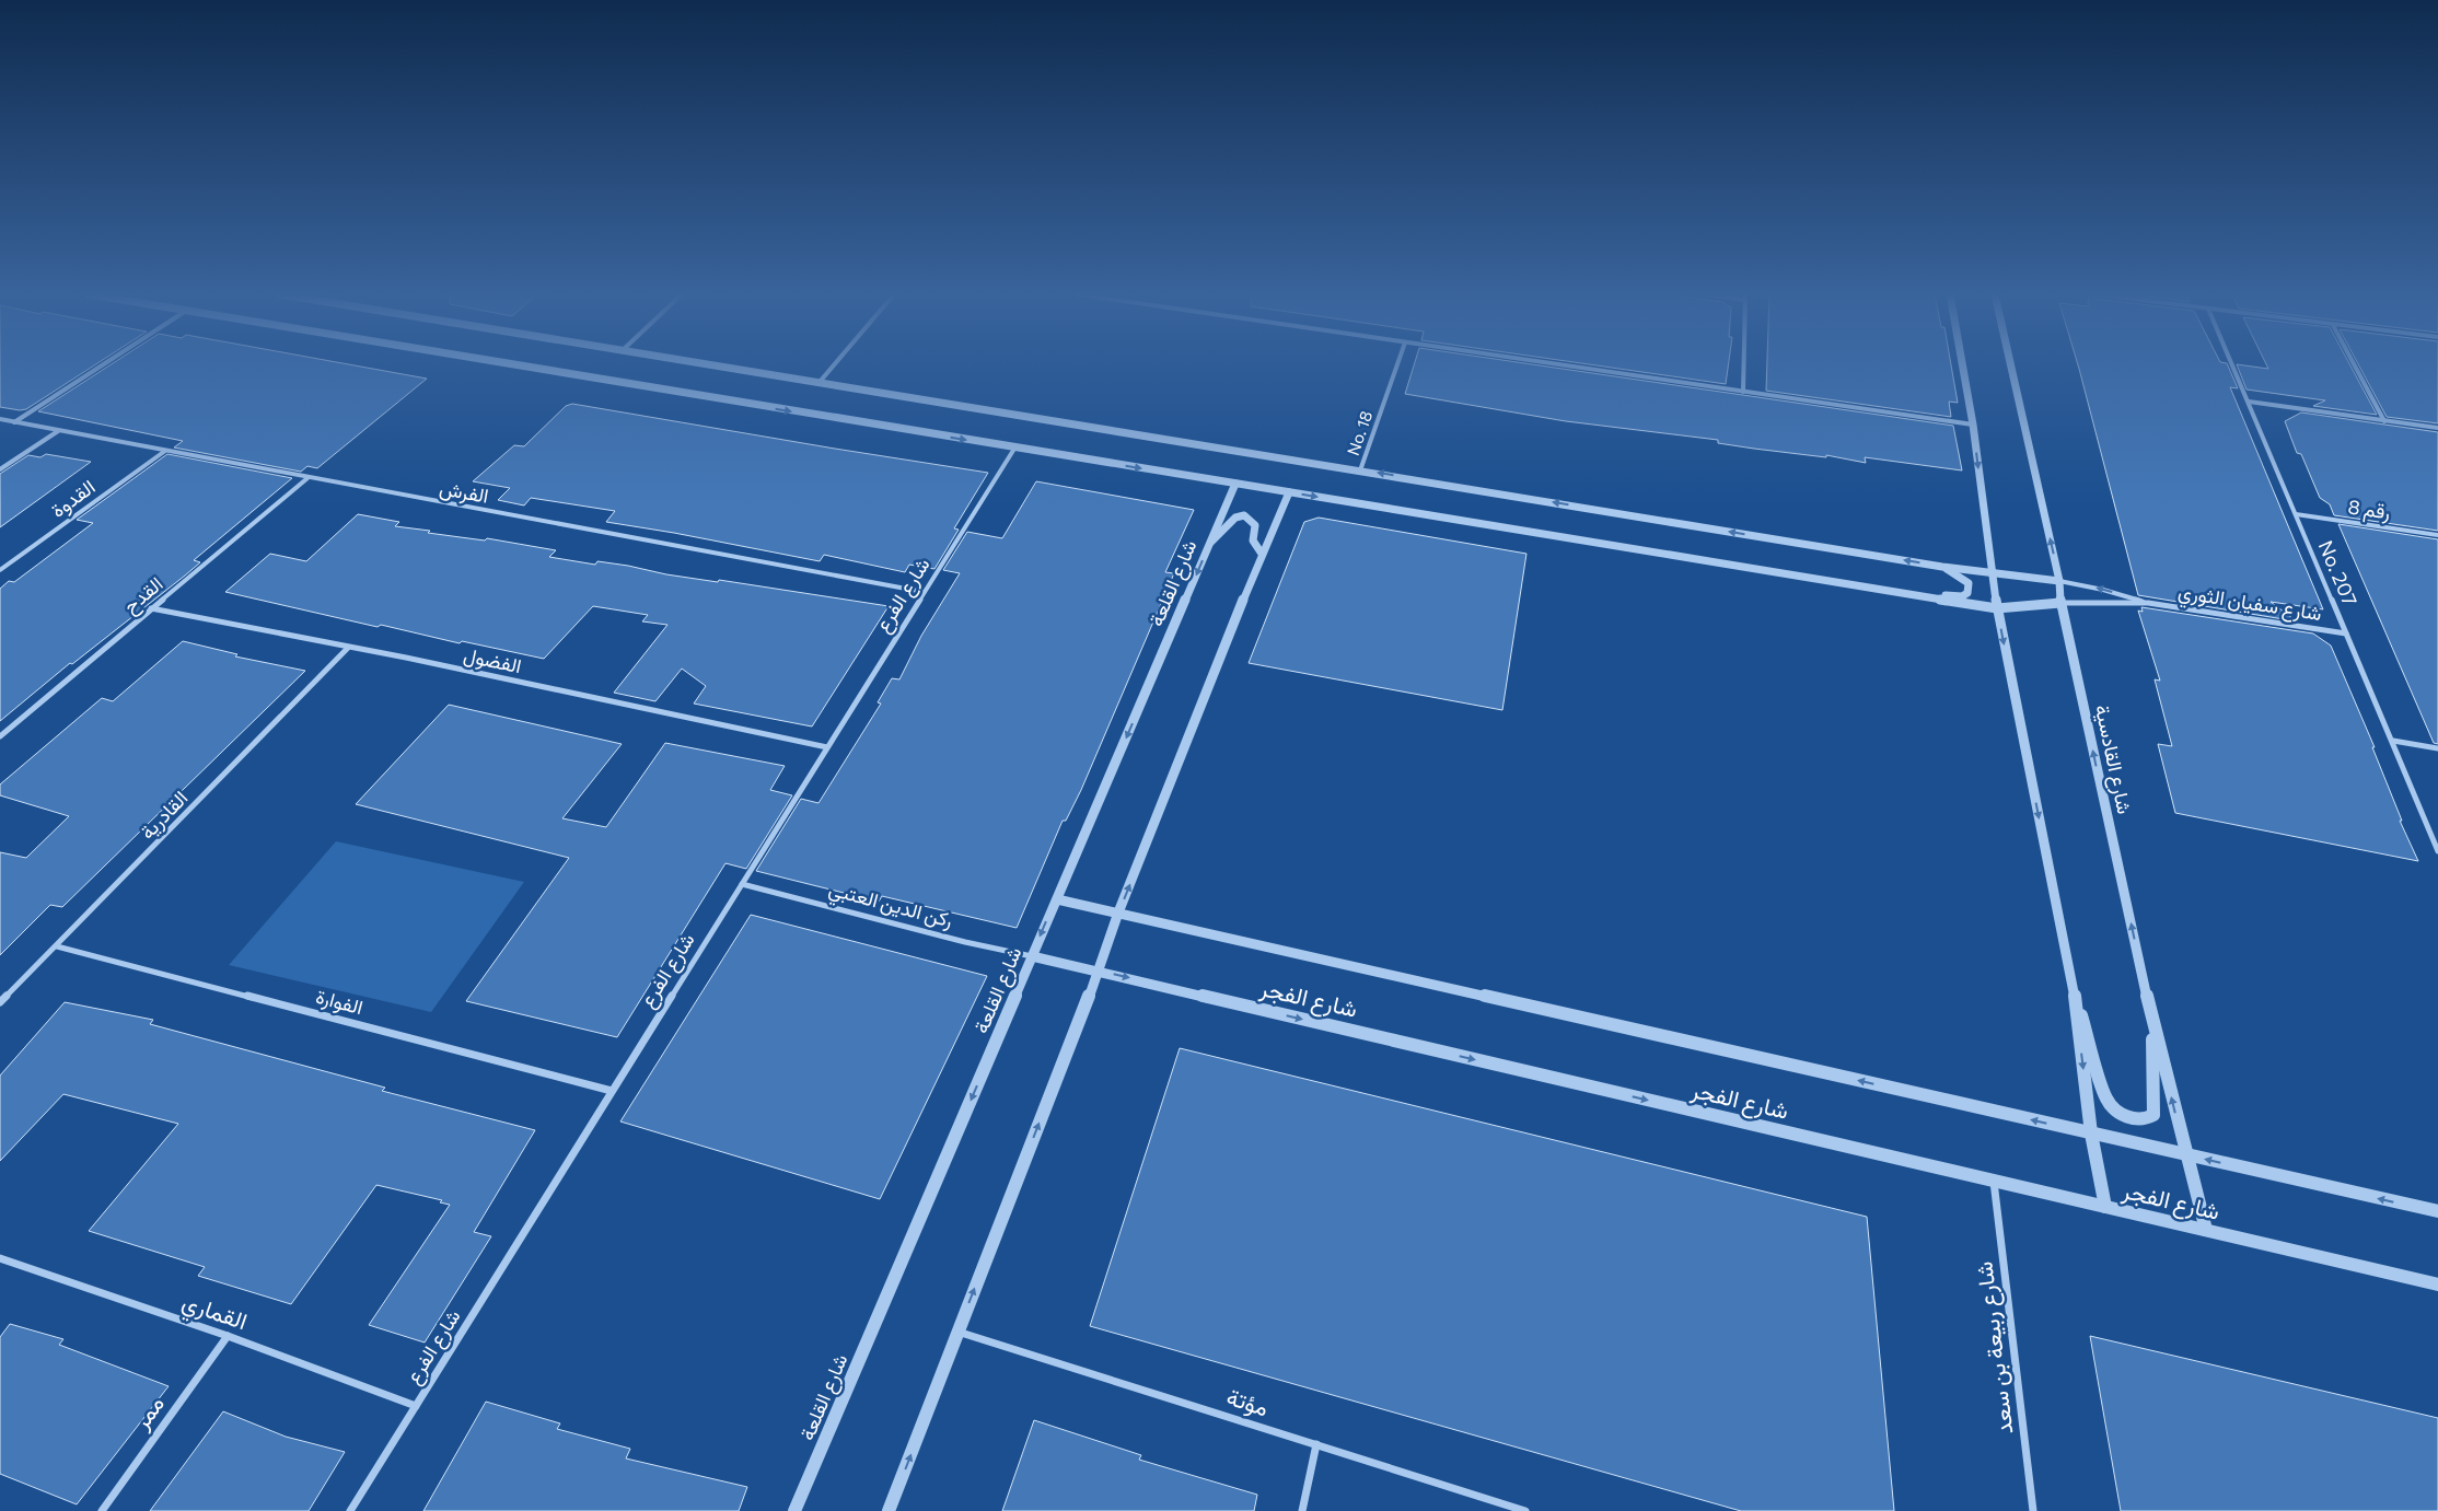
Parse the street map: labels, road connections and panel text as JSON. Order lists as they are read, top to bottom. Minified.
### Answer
{"streets":{"street":["No. 18","الفرش","القدوة","رقم 8","No. 207","شارع القلعة","القدح","شارع الفرع","شارع سفيان الثوري","الفضول","شارع القادسية","القادرية","ركن الدين العتبي","شارع الفجر","الفوارة","القماري","شارع ربيعة بن سعد","مؤتة","ممر"]},"crossings":[["الفرش","القدوة"],["الفرش","القدح"],["الفرش","شارع الفرع"],["رقم 8","No. 207"],["No. 207","شارع سفيان الثوري"],["شارع القلعة","ركن الدين العتبي"],["شارع القلعة","شارع الفجر"],["القدح","الفضول"],["شارع الفرع","الفضول"],["شارع الفرع","ركن الدين العتبي"],["شارع الفرع","الفوارة"],["شارع الفرع","القماري"],["شارع سفيان الثوري","شارع القادسية"],["الفضول","القادرية"],["شارع القادسية","شارع الفجر"],["القادرية","الفوارة"],["ركن الدين العتبي","شارع الفجر"],["شارع الفجر","شارع ربيعة بن سعد"],["القماري","ممر"]]}
